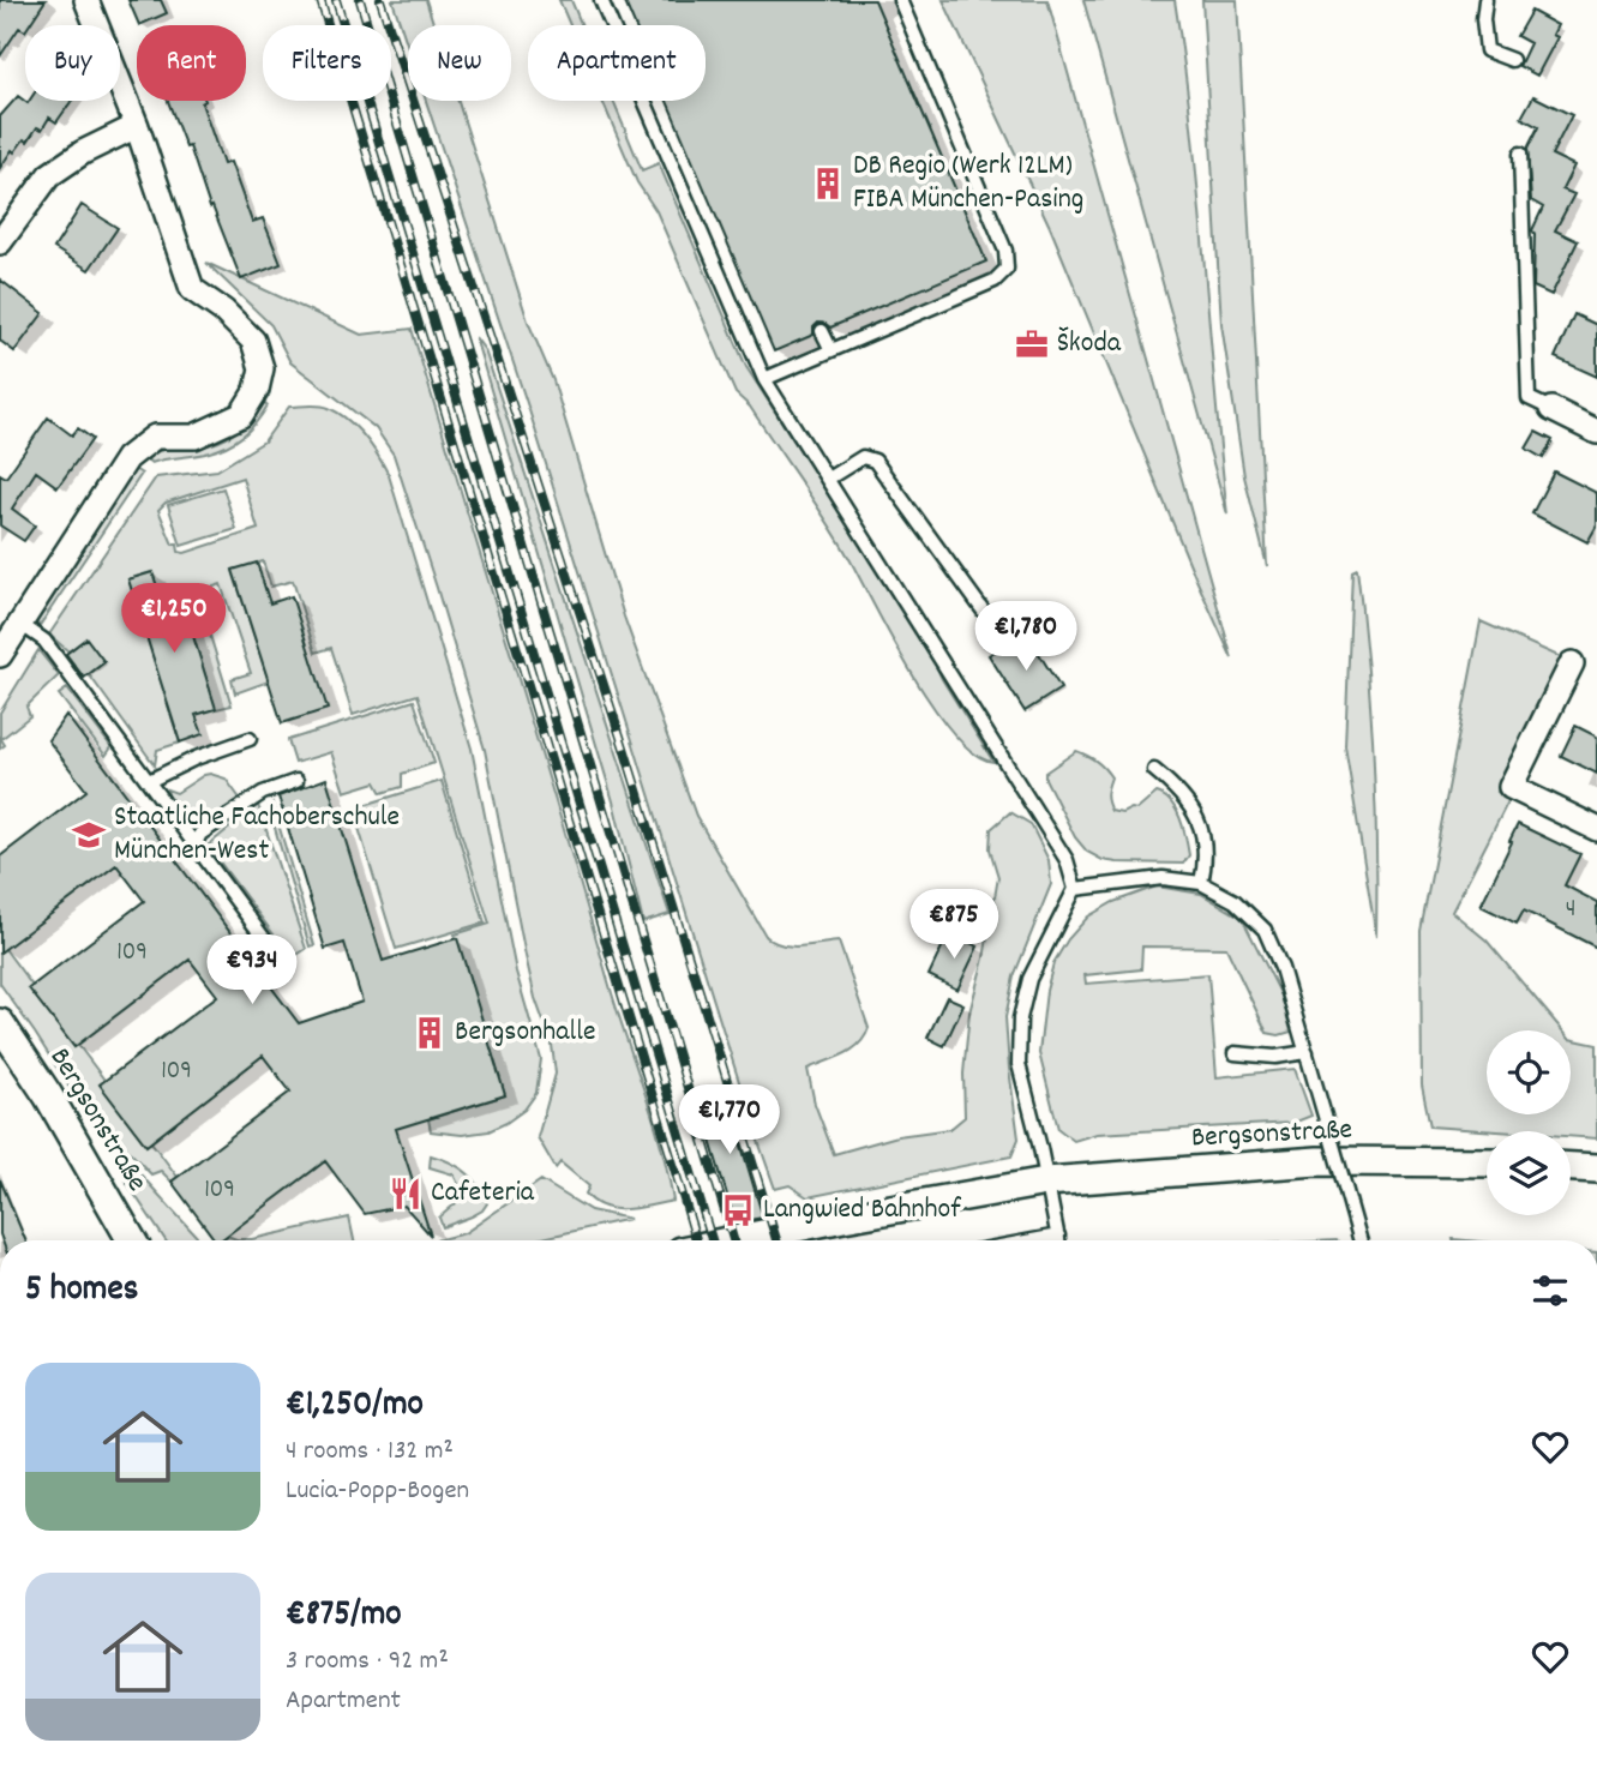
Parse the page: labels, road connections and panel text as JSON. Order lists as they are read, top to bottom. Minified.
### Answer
{"streets":{"street":["Bergsonstraße"]},"places":{"building":["DB Regio (Werk 12LM) FIBA München-Pasing","Bergsonhalle"],"office":["Škoda"],"school or university":["Staatliche Fachoberschule München-West"],"restaurant":["Cafeteria"],"bus stop":["Langwied Bahnhof"]},"house_numbers":["4","109","109","109"],"page":{"chip":["Buy","Rent","Filters","New","Apartment"],"price":["€1,250","€1,780","€875","€934","€1,770"],"heading":"5 homes","list":[{"name":"€1,250/mo","note":"4 rooms · 132 m² · Lucia-Popp-Bogen"},{"name":"€875/mo","note":"3 rooms · 92 m² · Apartment"}]}}
